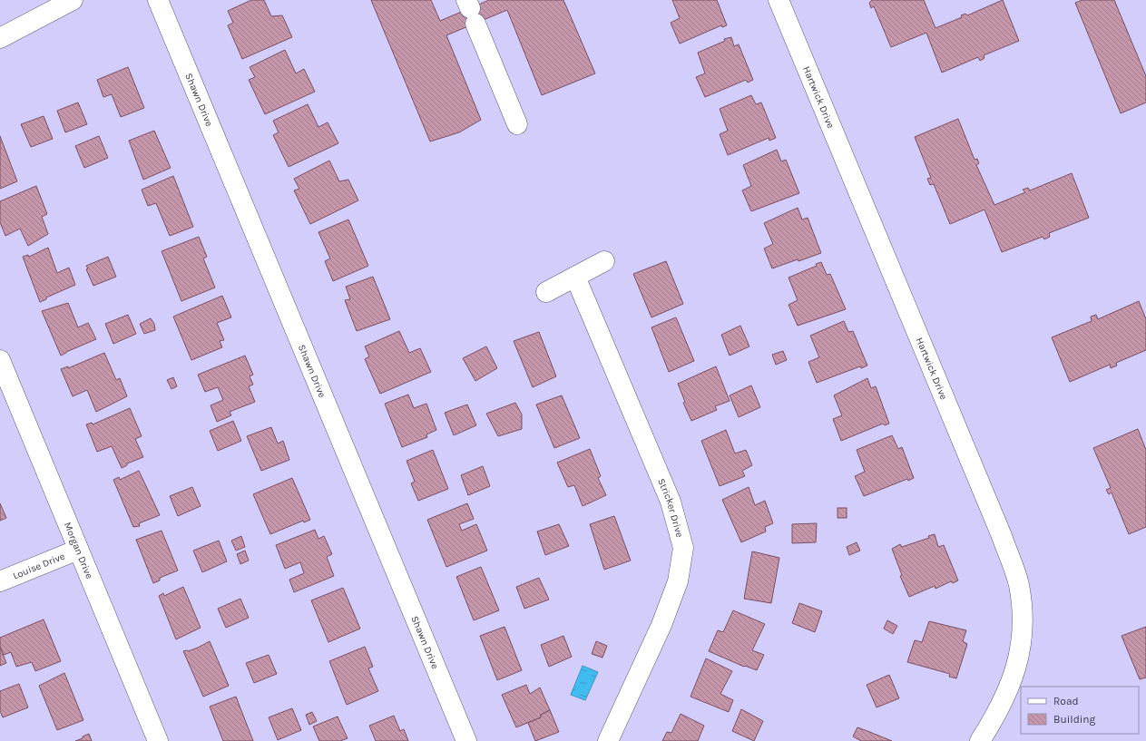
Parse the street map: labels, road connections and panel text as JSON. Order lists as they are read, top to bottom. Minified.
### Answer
{"streets":{"street":["Hartwick Drive","Shawn Drive","Stricker Drive","Morgan Drive","Louise Drive"]},"crossings":[["Morgan Drive","Louise Drive"]],"legend":["Road","Building"]}
